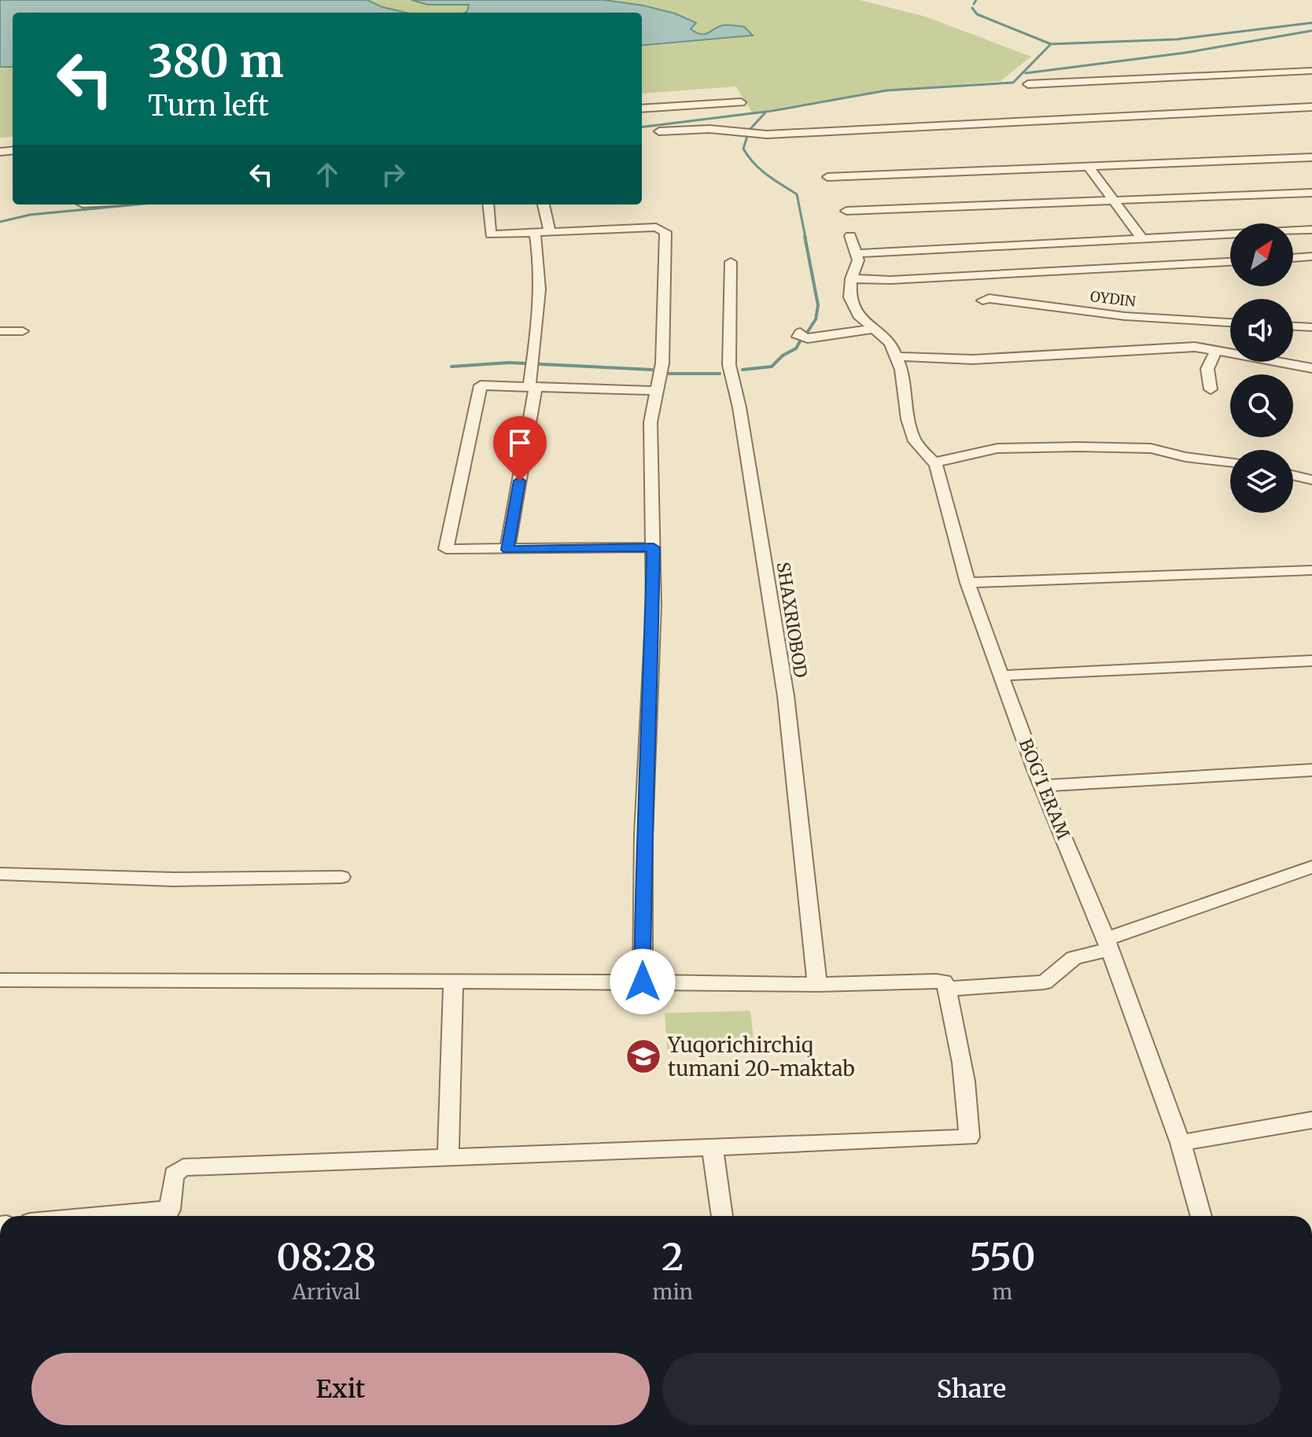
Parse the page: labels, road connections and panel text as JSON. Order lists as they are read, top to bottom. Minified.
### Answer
{"streets":{"street":["OYDIN","SHAXRIOBOD","BOG'I ERAM"]},"places":{"school or university":["Yuqorichirchiq tumani 20-maktab"]},"north":"top right","page":{"turn":["380 m","Turn left"],"eta":["08:28","Arrival","2","min","550","m"],"buttons":["Exit","Share"]}}
